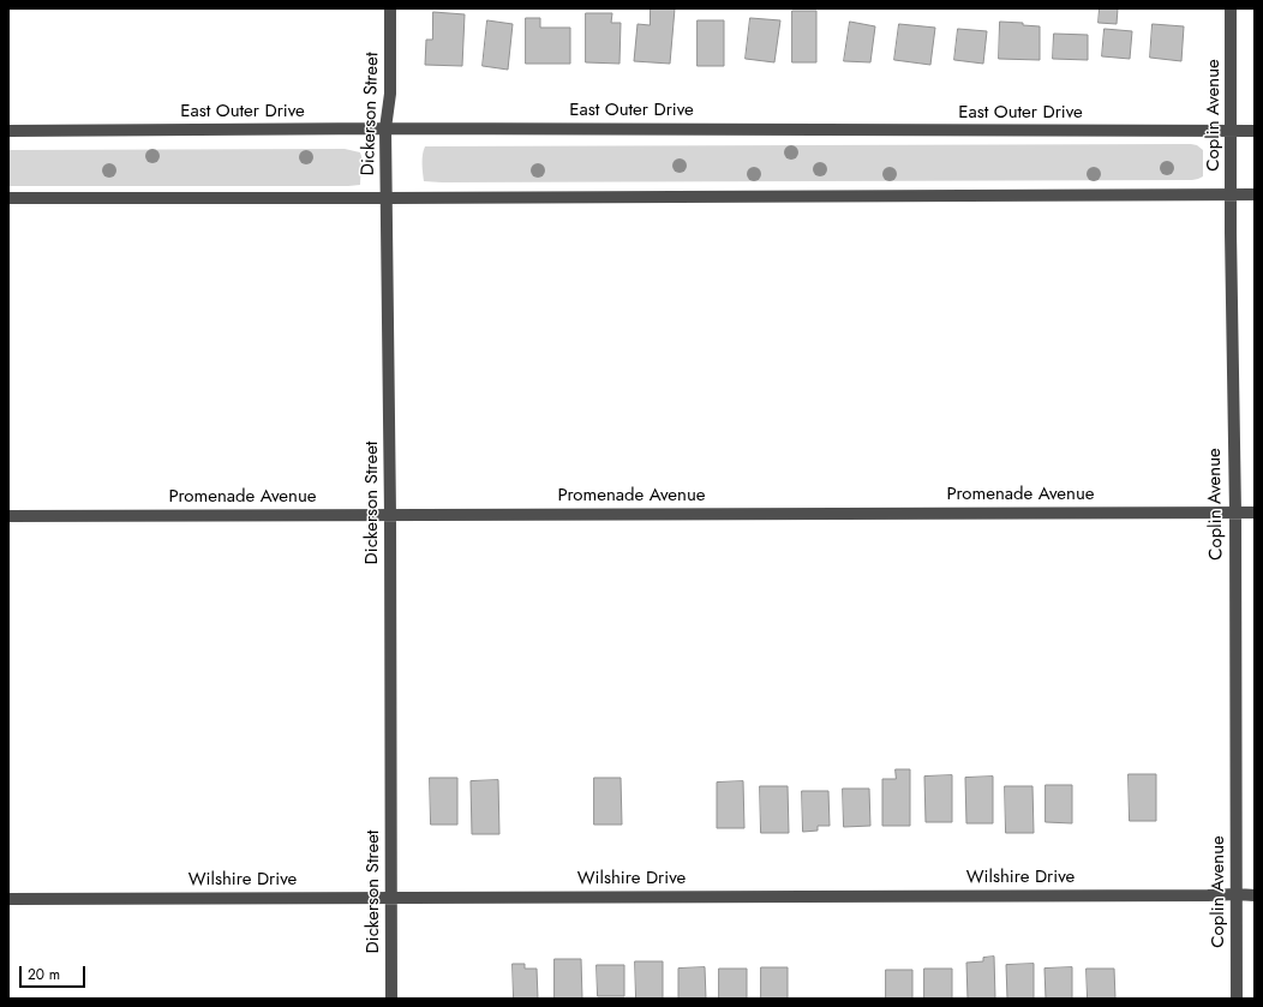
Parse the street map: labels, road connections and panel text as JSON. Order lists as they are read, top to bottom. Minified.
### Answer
{"streets":{"street":["East Outer Drive","Dickerson Street","Coplin Avenue","Promenade Avenue","Wilshire Drive"]},"crossings":[["East Outer Drive","Dickerson Street"],["East Outer Drive","Coplin Avenue"],["Dickerson Street","Promenade Avenue"],["Dickerson Street","Wilshire Drive"],["Coplin Avenue","Promenade Avenue"],["Coplin Avenue","Wilshire Drive"]],"scale_bar":"20 m"}
